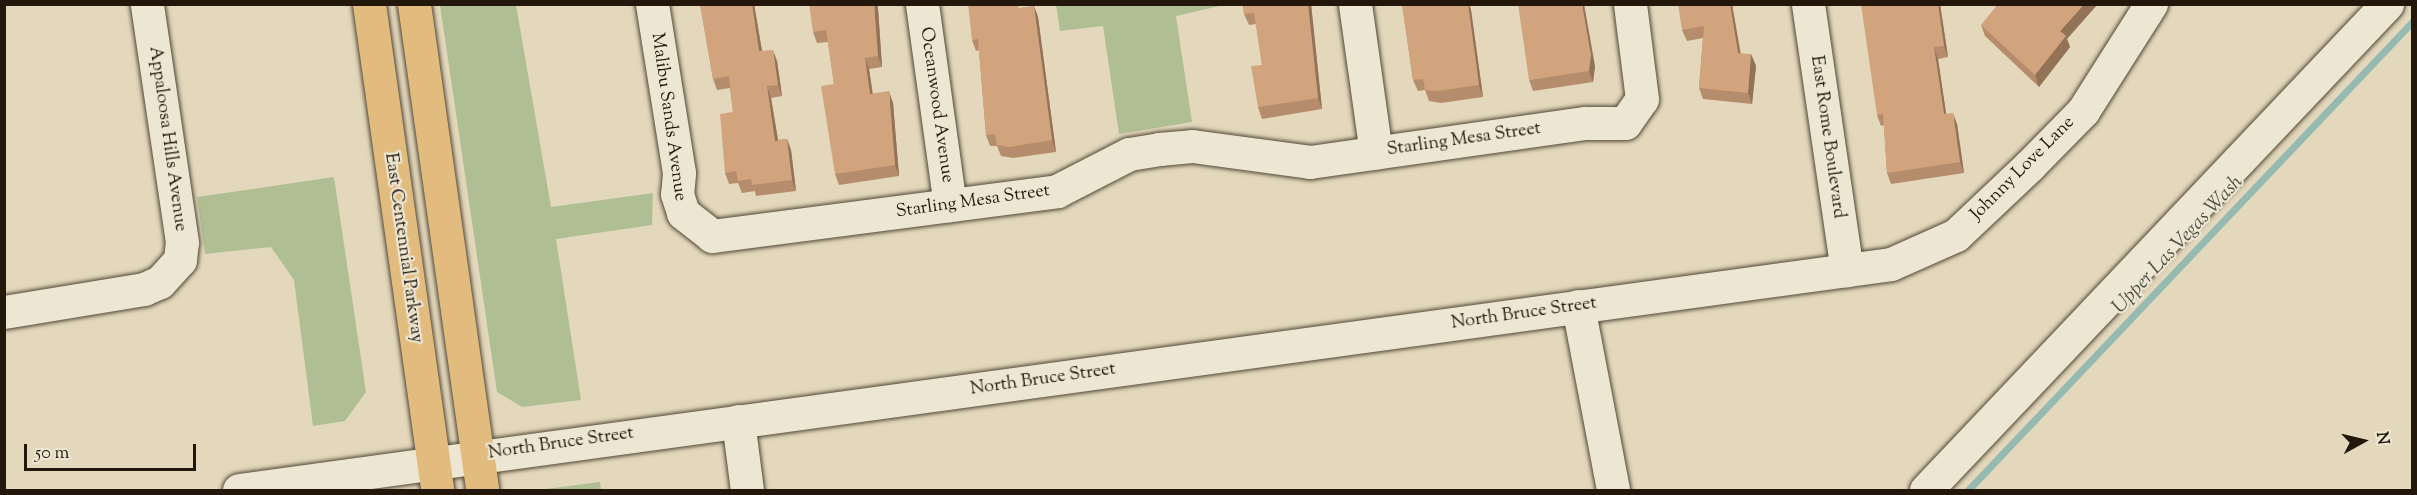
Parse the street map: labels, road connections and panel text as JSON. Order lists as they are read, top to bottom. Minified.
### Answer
{"streets":{"main road":["East Centennial Parkway"],"street":["Oceanwood Avenue","Malibu Sands Avenue","East Rome Boulevard","Appaloosa Hills Avenue","Starling Mesa Street","Johnny Love Lane","North Bruce Street"]},"crossings":[["Oceanwood Avenue","Starling Mesa Street"],["Malibu Sands Avenue","Starling Mesa Street"],["East Rome Boulevard","Johnny Love Lane"],["East Rome Boulevard","North Bruce Street"],["Johnny Love Lane","North Bruce Street"],["East Centennial Parkway","North Bruce Street"]],"water":["Upper Las Vegas Wash"],"scale_bar":"50 m","north":"right"}
